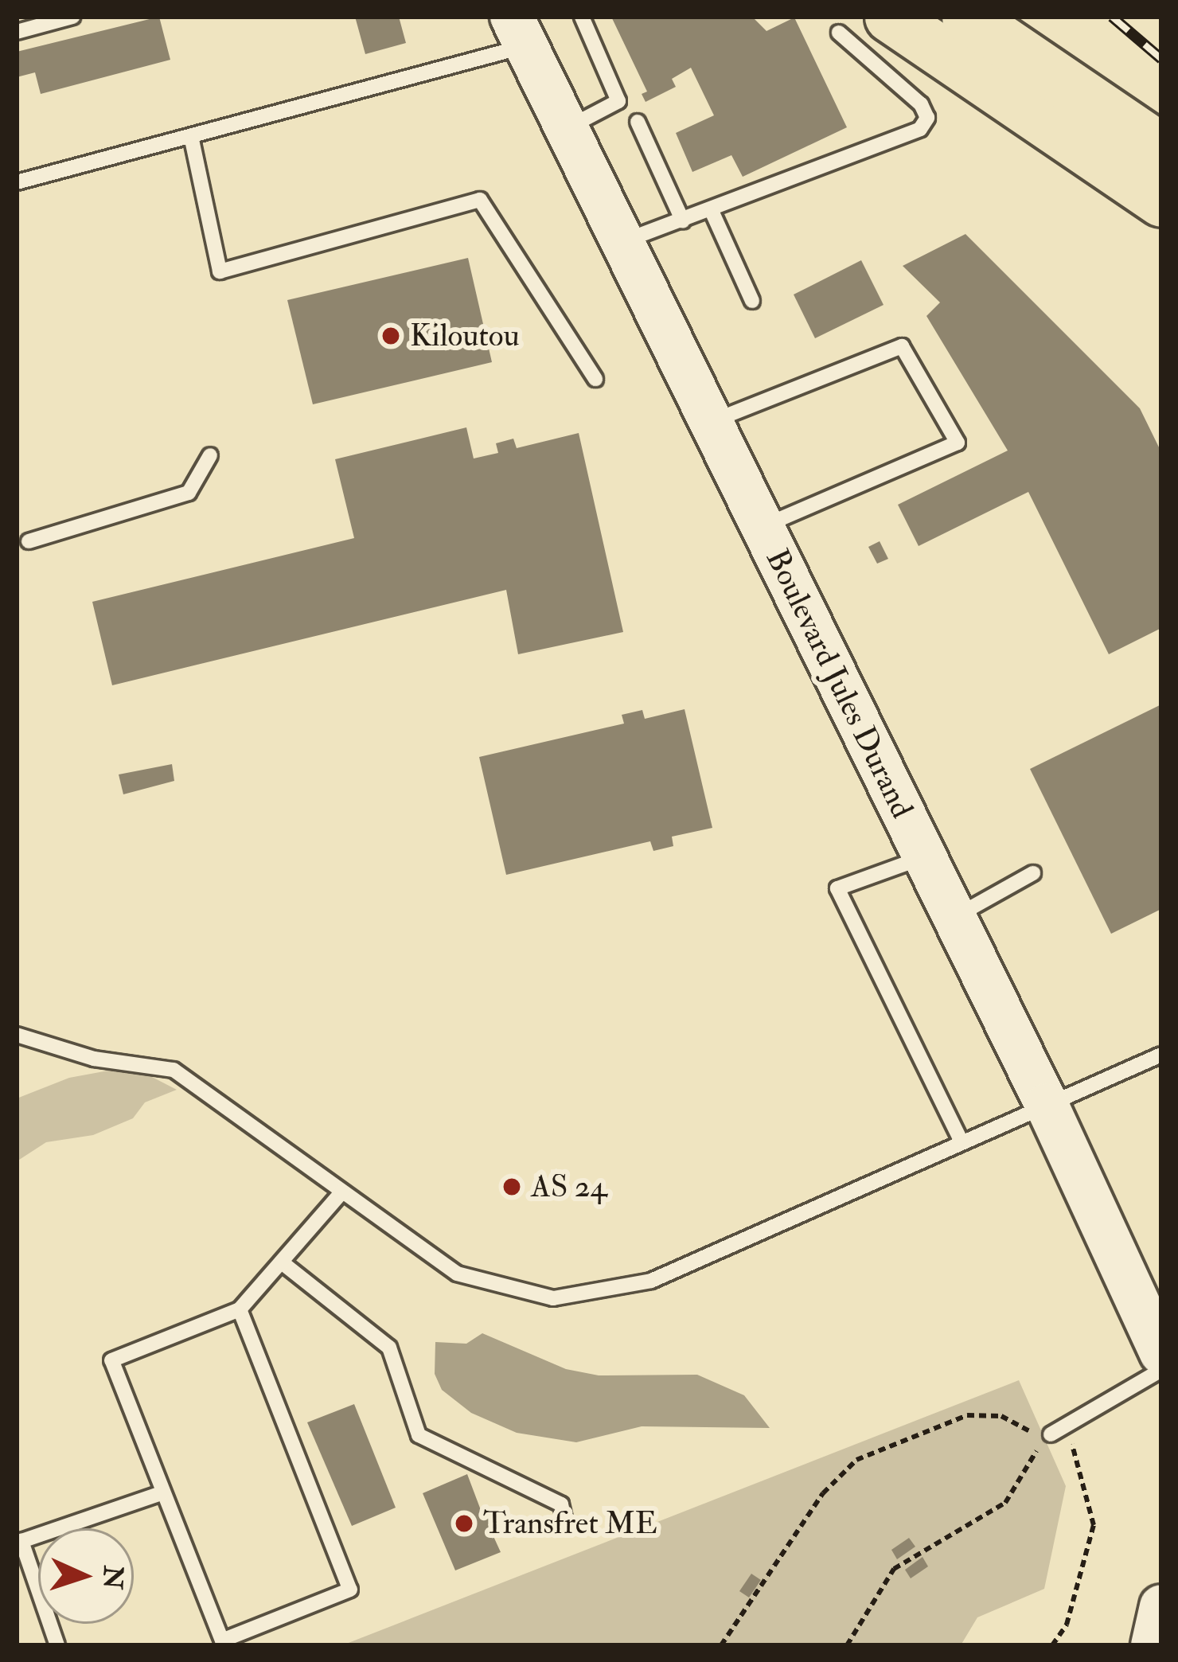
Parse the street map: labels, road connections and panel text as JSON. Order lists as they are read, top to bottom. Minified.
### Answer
{"streets":{"main road":["Boulevard Jules Durand"]},"places":["Kiloutou","AS 24","Transfret ME"],"north":"right"}
